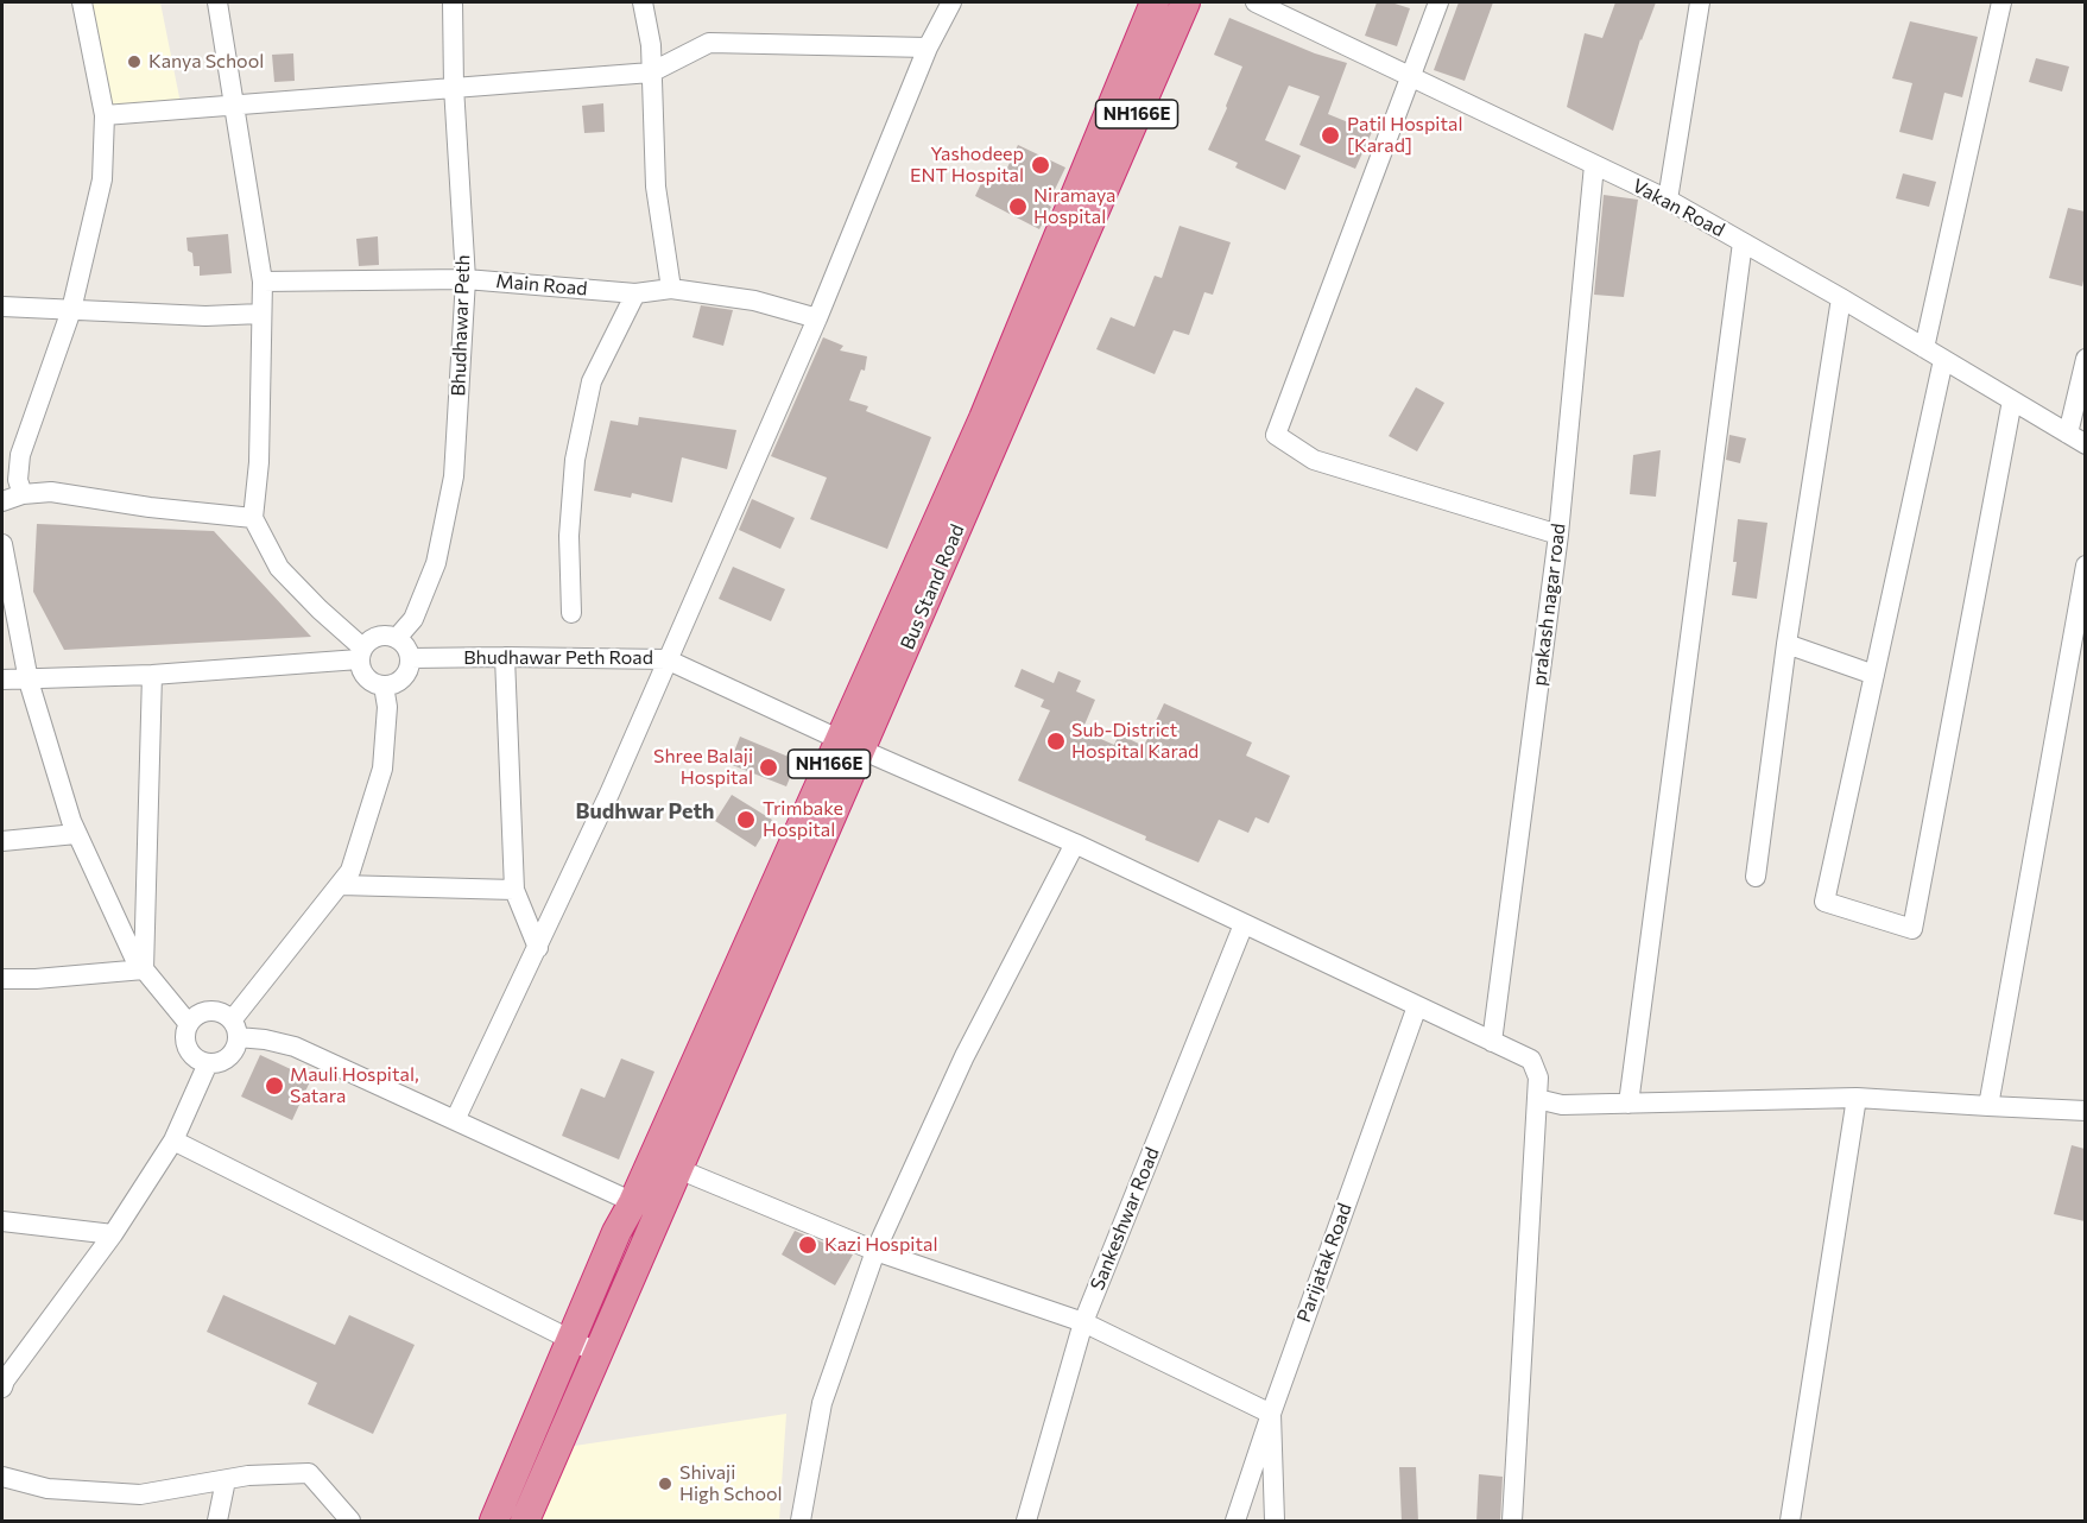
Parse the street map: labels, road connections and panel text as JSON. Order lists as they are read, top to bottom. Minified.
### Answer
{"streets":{"highway":["NH166E","Bus Stand Road"],"street":["Vakan Road","Main Road","Bhudhawar Peth","prakash nagar road","Bhudhawar Peth Road","Sankeshwar Road","Parijatak Road"]},"crossings":[["NH166E","Bus Stand Road"],["NH166E","Bhudhawar Peth Road"],["Vakan Road","prakash nagar road"],["Main Road","Bhudhawar Peth"],["Bhudhawar Peth","Bhudhawar Peth Road"],["Bus Stand Road","Bhudhawar Peth Road"],["prakash nagar road","Bhudhawar Peth Road"],["Bhudhawar Peth Road","Sankeshwar Road"],["Bhudhawar Peth Road","Parijatak Road"]],"districts":["Budhwar Peth"],"places":["Kanya School","Patil Hospital [Karad]","Yashodeep ENT Hospital","Niramaya Hospital","Sub-District Hospital Karad","Shree Balaji Hospital","Trimbake Hospital","Mauli Hospital, Satara","Kazi Hospital","Shivaji High School"]}
